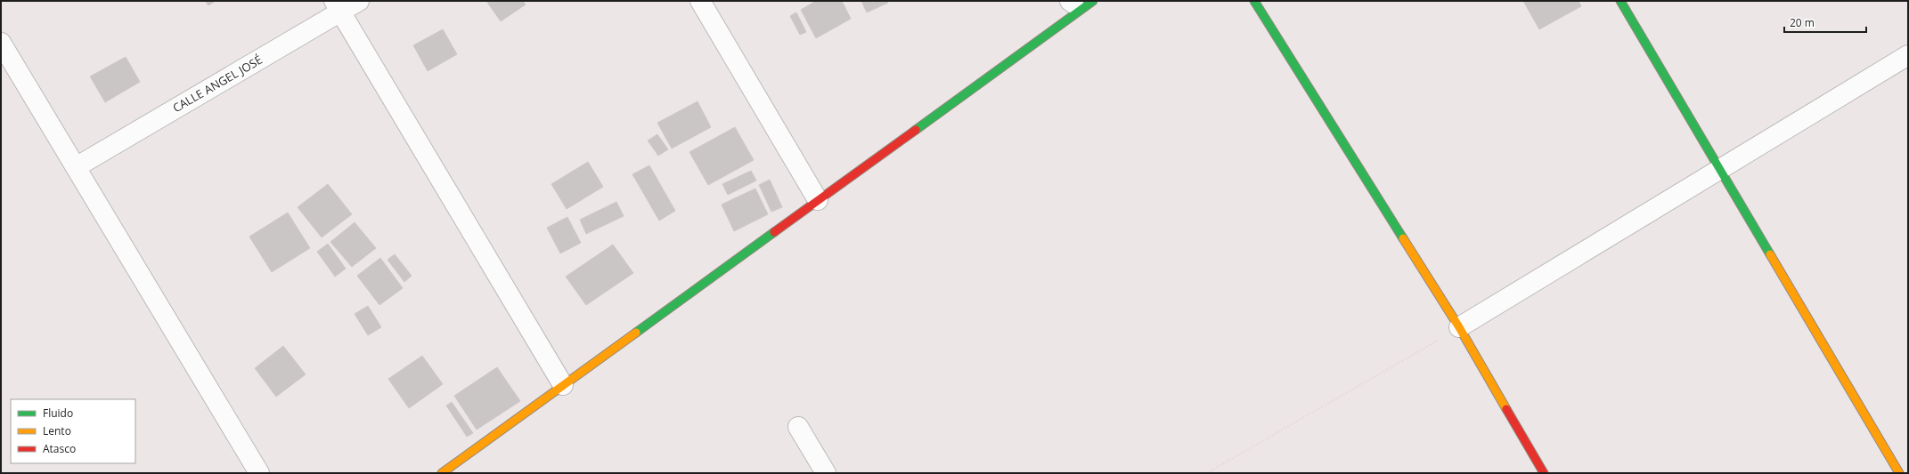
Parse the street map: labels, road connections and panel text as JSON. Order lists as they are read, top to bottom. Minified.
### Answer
{"streets":{"street":["CALLE ANGEL JOSÉ"]},"legend":["Fluido","Lento","Atasco"],"scale_bar":"20 m"}
